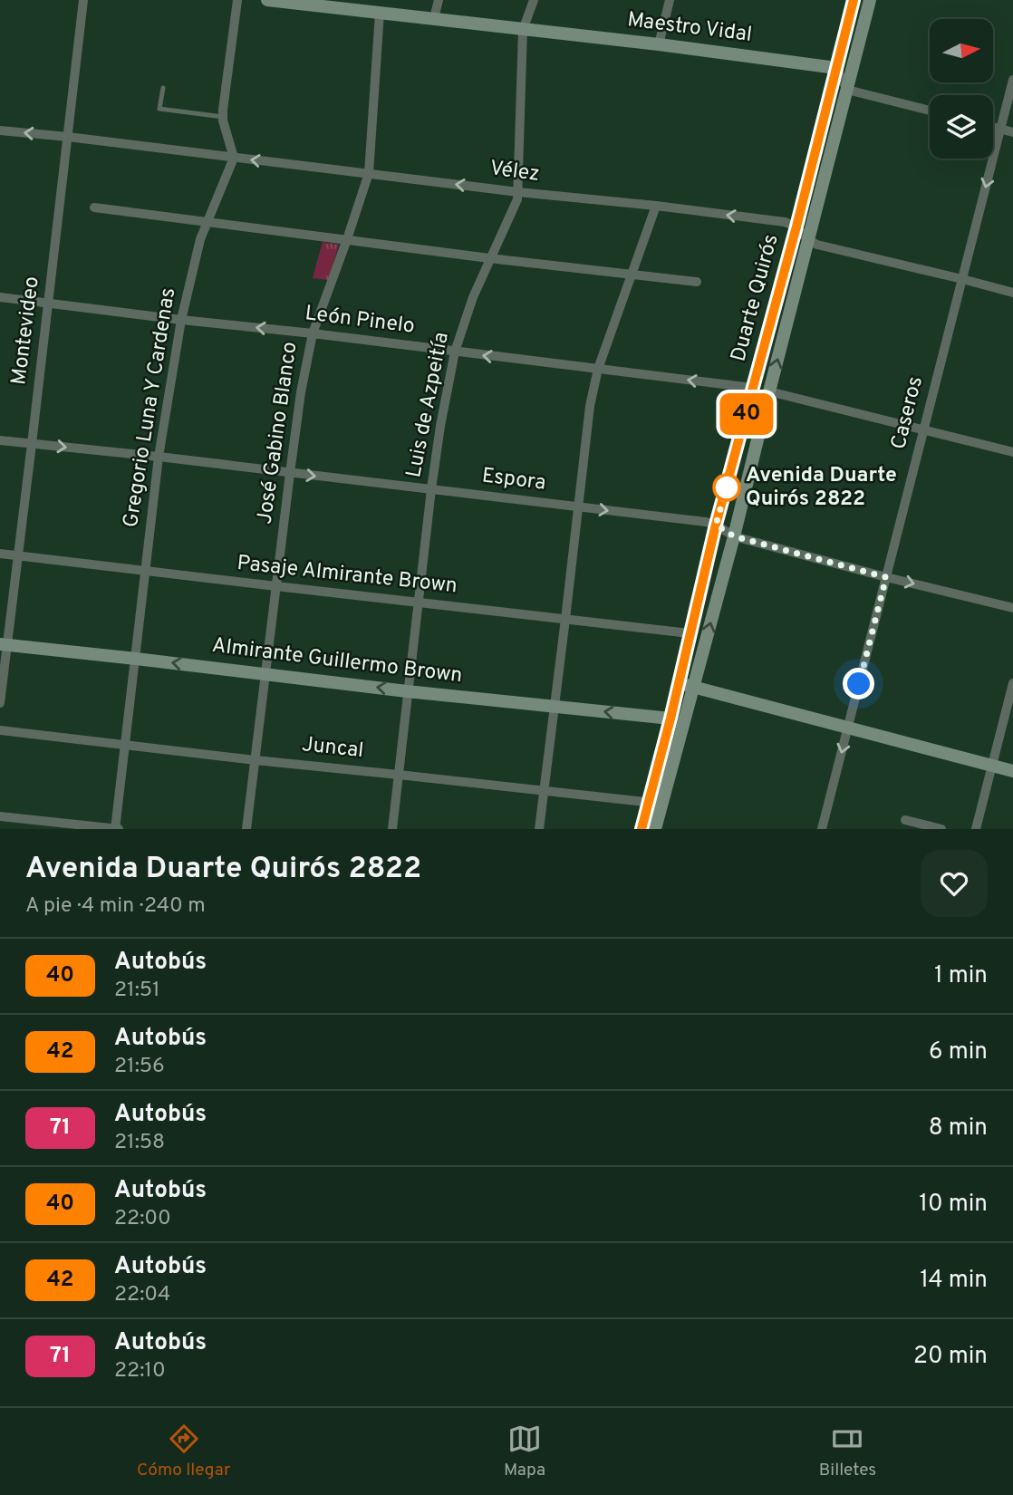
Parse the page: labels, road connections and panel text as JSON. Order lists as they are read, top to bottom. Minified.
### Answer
{"streets":{"main road":["Maestro Vidal","Duarte Quirós","Almirante Guillermo Brown"],"street":["Vélez","León Pinelo","Montevideo","Luis de Azpeitía","Gregorio Luna Y Cardenas","Caseros","José Gabino Blanco","Espora","Pasaje Almirante Brown","Juncal"]},"crossings":[["Maestro Vidal","Duarte Quirós"],["Maestro Vidal","Luis de Azpeitía"],["Maestro Vidal","José Gabino Blanco"],["Vélez","Duarte Quirós"],["Vélez","Montevideo"],["Vélez","Luis de Azpeitía"],["Vélez","Gregorio Luna Y Cardenas"],["Vélez","José Gabino Blanco"],["Duarte Quirós","León Pinelo"],["Duarte Quirós","Espora"],["Duarte Quirós","Pasaje Almirante Brown"],["Duarte Quirós","Almirante Guillermo Brown"],["Duarte Quirós","Juncal"],["León Pinelo","Montevideo"],["León Pinelo","Luis de Azpeitía"],["León Pinelo","Gregorio Luna Y Cardenas"],["León Pinelo","José Gabino Blanco"],["Montevideo","Espora"],["Montevideo","Pasaje Almirante Brown"],["Montevideo","Almirante Guillermo Brown"],["Luis de Azpeitía","Espora"],["Luis de Azpeitía","Pasaje Almirante Brown"],["Luis de Azpeitía","Almirante Guillermo Brown"],["Luis de Azpeitía","Juncal"],["Gregorio Luna Y Cardenas","Espora"],["Gregorio Luna Y Cardenas","Pasaje Almirante Brown"],["Gregorio Luna Y Cardenas","Almirante Guillermo Brown"],["Gregorio Luna Y Cardenas","Juncal"],["Caseros","Espora"],["José Gabino Blanco","Espora"],["José Gabino Blanco","Pasaje Almirante Brown"],["José Gabino Blanco","Almirante Guillermo Brown"],["José Gabino Blanco","Juncal"]],"one_way":["León Pinelo","Espora","Almirante Guillermo Brown"],"places":["Avenida Duarte Quirós 2822"],"lines":["bus line 40"],"north":"right","page":{"on_map":"40","heading":["Avenida Duarte Quirós 2822","A pie · 4 min · 240 m"],"list":[{"mark":"40","name":"Autobús","note":"21:51","value":"1 min"},{"mark":"42","name":"Autobús","note":"21:56","value":"6 min"},{"mark":"71","name":"Autobús","note":"21:58","value":"8 min"},{"mark":"40","name":"Autobús","note":"22:00","value":"10 min"},{"mark":"42","name":"Autobús","note":"22:04","value":"14 min"},{"mark":"71","name":"Autobús","note":"22:10","value":"20 min"}],"tabs":["Cómo llegar","Mapa","Billetes"]}}
